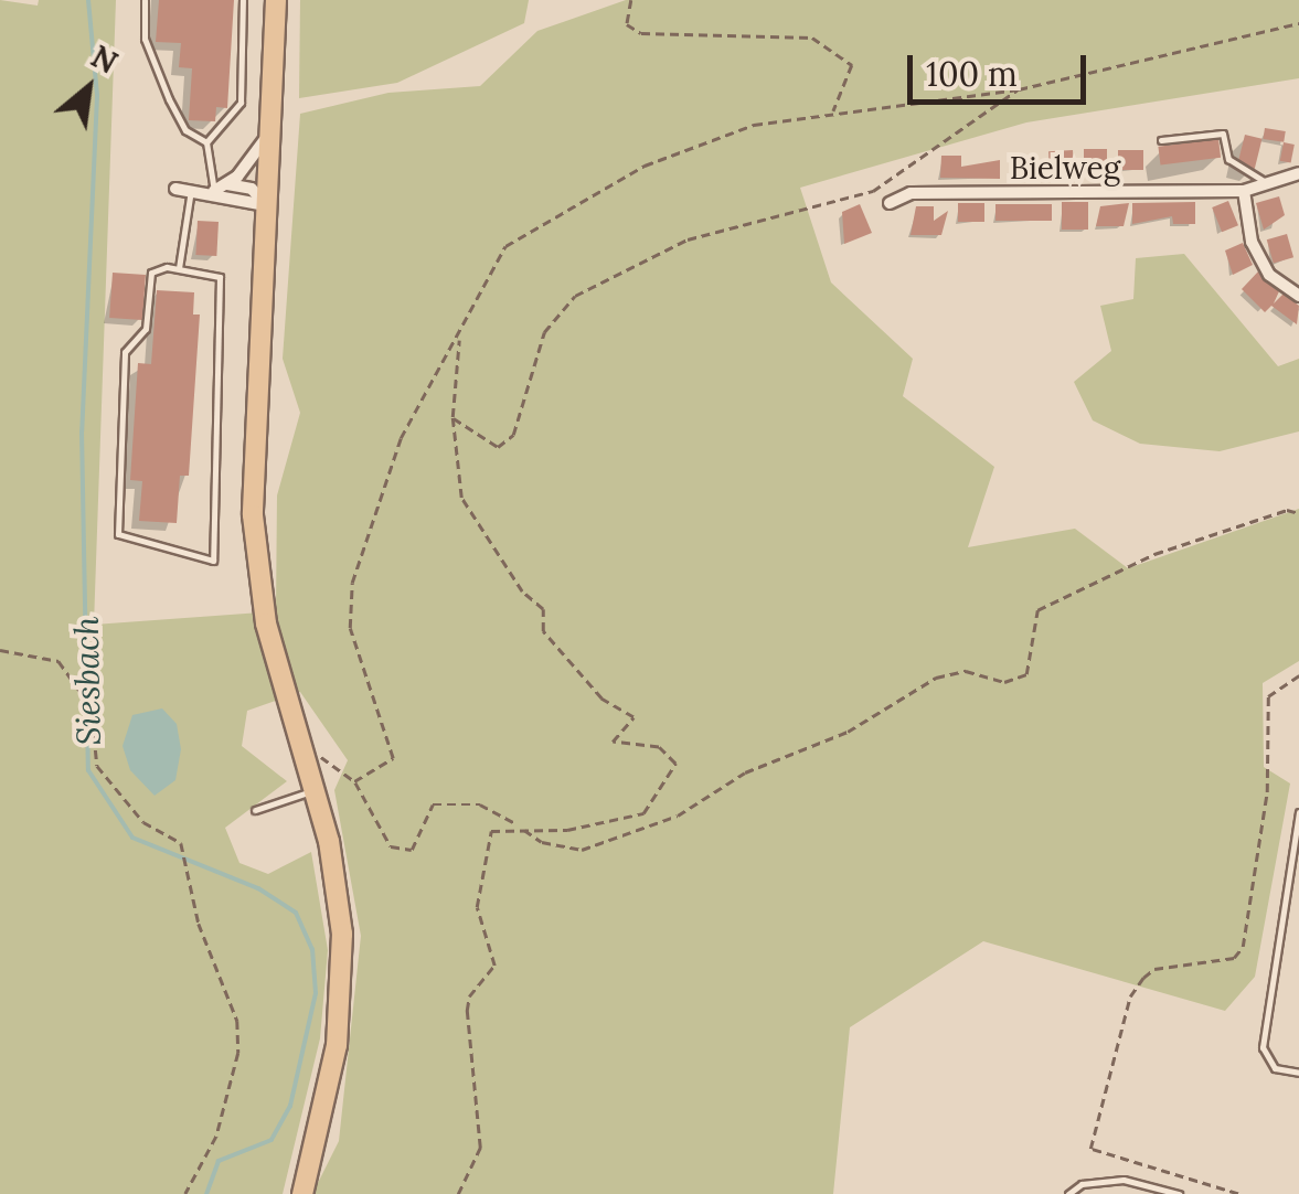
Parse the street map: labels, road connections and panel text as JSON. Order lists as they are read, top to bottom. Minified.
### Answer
{"streets":{"street":["Bielweg"]},"water":["Siesbach"],"scale_bar":"100 m","north":"top right"}
